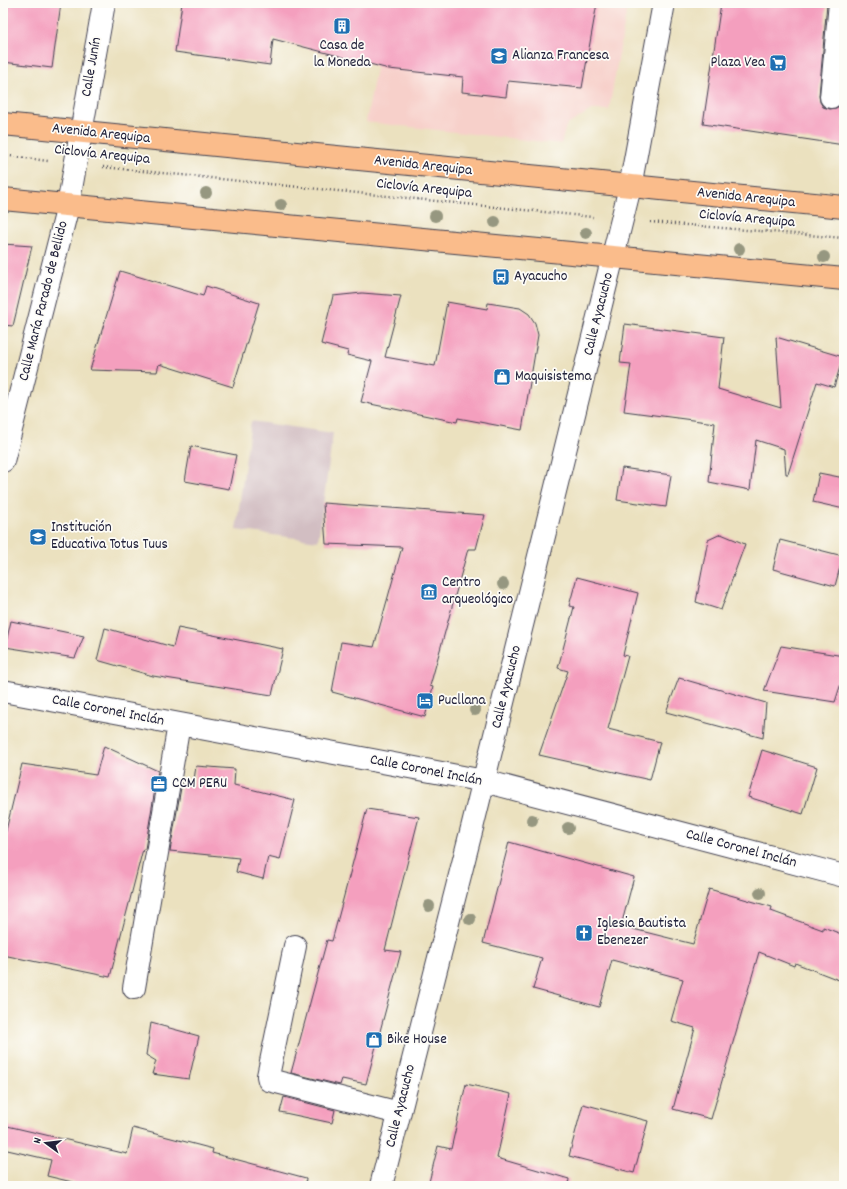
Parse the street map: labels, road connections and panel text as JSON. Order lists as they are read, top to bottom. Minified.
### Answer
{"streets":{"main road":["Avenida Arequipa"],"street":["Calle Junín","Calle María Parado de Bellido","Calle Ayacucho","Calle Coronel Inclán"],"path":["Ciclovía Arequipa"]},"crossings":[["Calle Junín","Avenida Arequipa"],["Calle Junín","Ciclovía Arequipa"],["Calle Junín","Calle María Parado de Bellido"],["Avenida Arequipa","Calle Ayacucho"],["Ciclovía Arequipa","Calle María Parado de Bellido"],["Ciclovía Arequipa","Calle Ayacucho"],["Calle Ayacucho","Calle Coronel Inclán"]],"places":{"building":["Casa de la Moneda"],"school or university":["Alianza Francesa","Institución Educativa Totus Tuus"],"supermarket":["Plaza Vea"],"bus stop":["Ayacucho"],"shop":["Maquisistema","Bike House"],"museum":["Centro arqueológico"],"hotel":["Pucllana"],"office":["CCM PERU"],"church":["Iglesia Bautista Ebenezer"]},"north":"left"}
